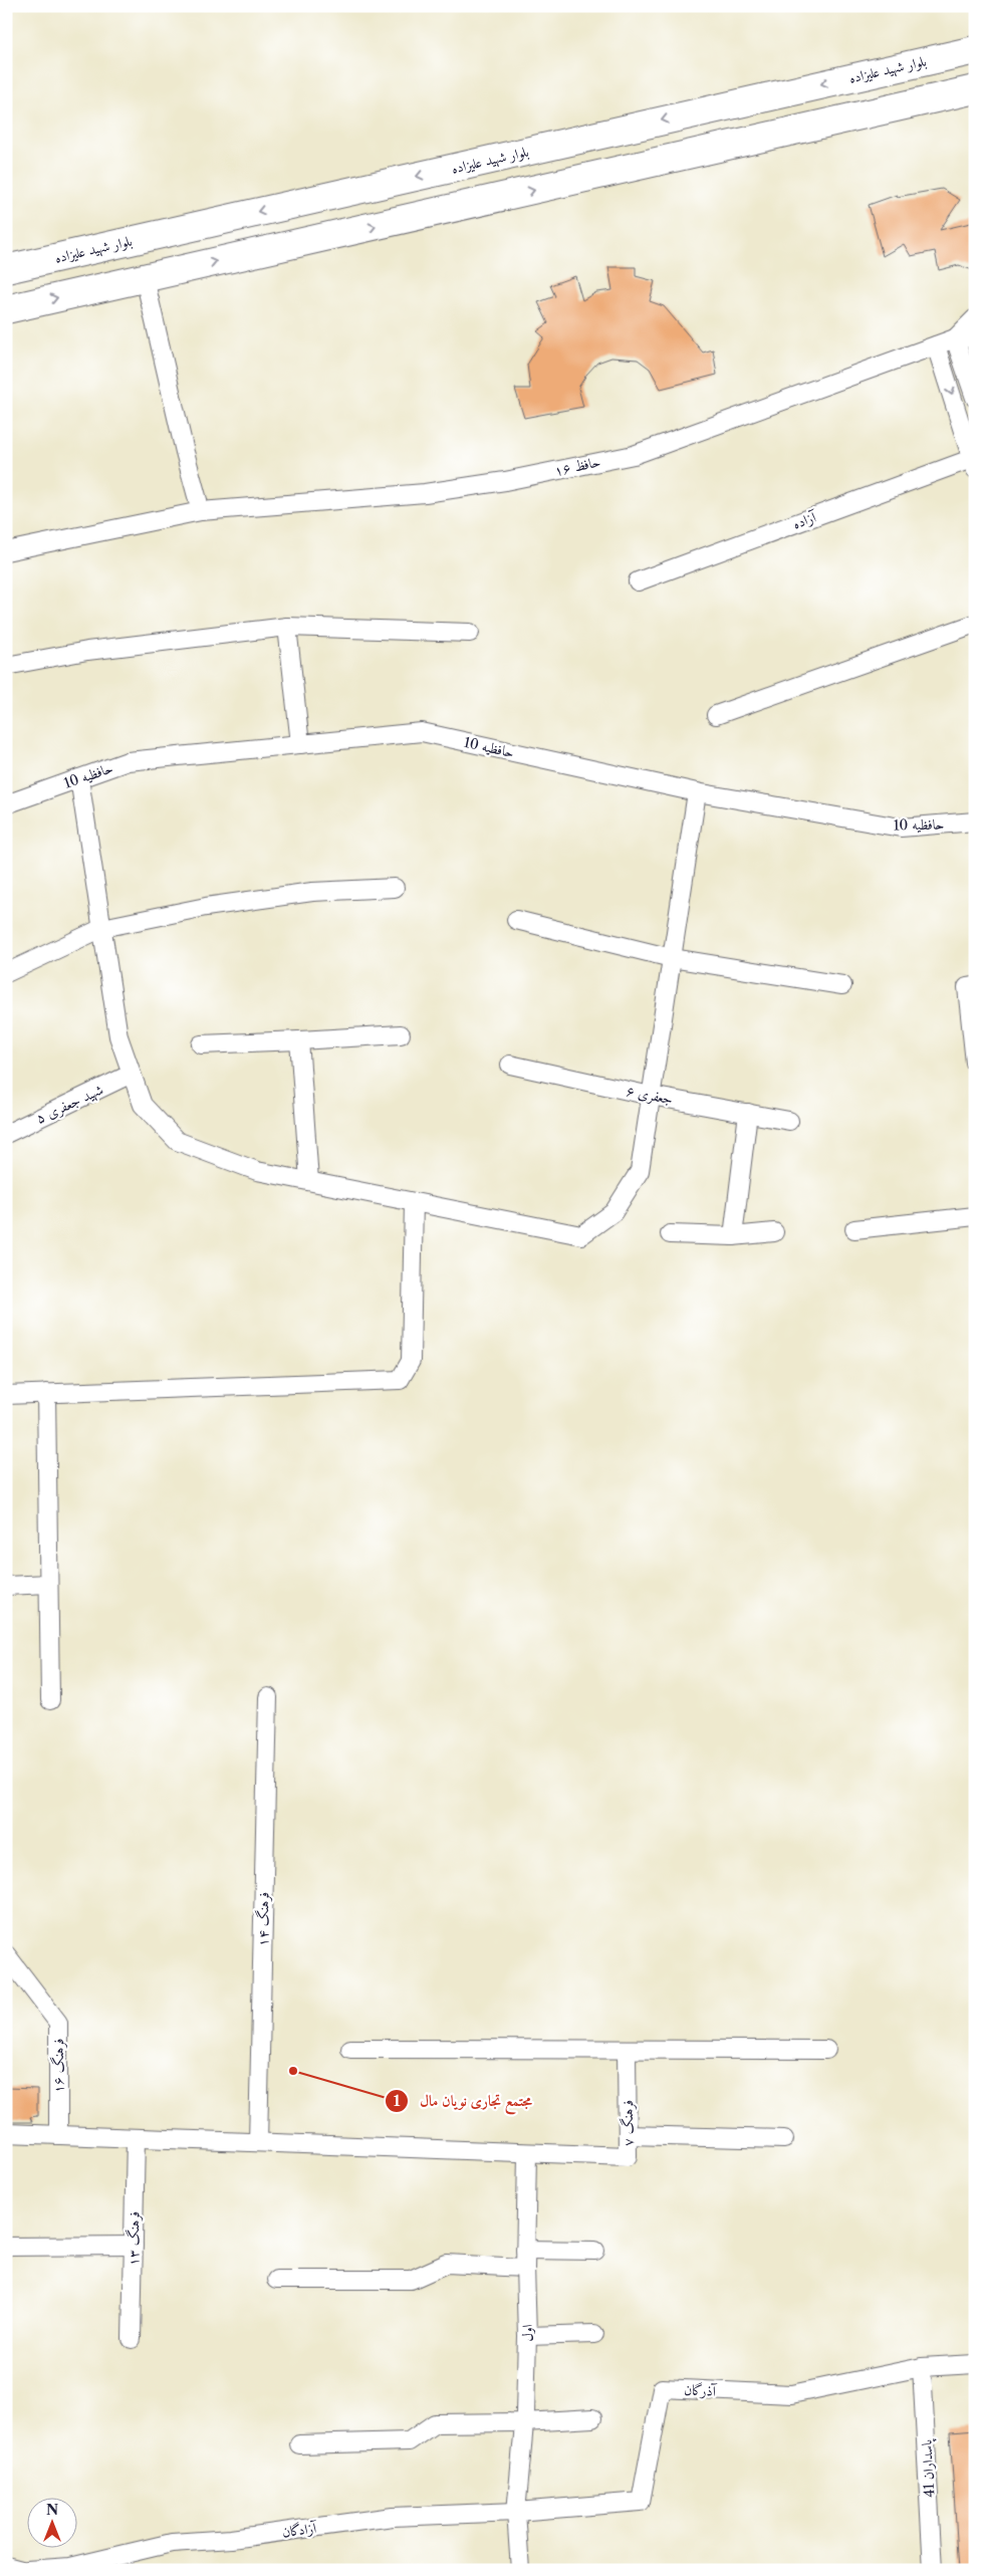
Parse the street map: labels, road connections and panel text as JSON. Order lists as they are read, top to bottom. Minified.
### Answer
{"streets":{"main road":["بلوار شهید علیزاده"],"street":["حافظ ۱۶","آزاده","حافظیه 10","جعفری ۶","شهید جعفری ۵","فرهنگ ۱۴","فرهنگ ۱۶","فرهنگ ۷","فرهنگ ۱۳","اول","آذرگان","پاسداران 41","آزادگان"]},"crossings":[["فرهنگ ۷","اول"],["اول","آذرگان"],["اول","آزادگان"],["آذرگان","پاسداران 41"],["آذرگان","آزادگان"]],"places":["مجتمع تجاری نویان مال"],"north":"top"}
